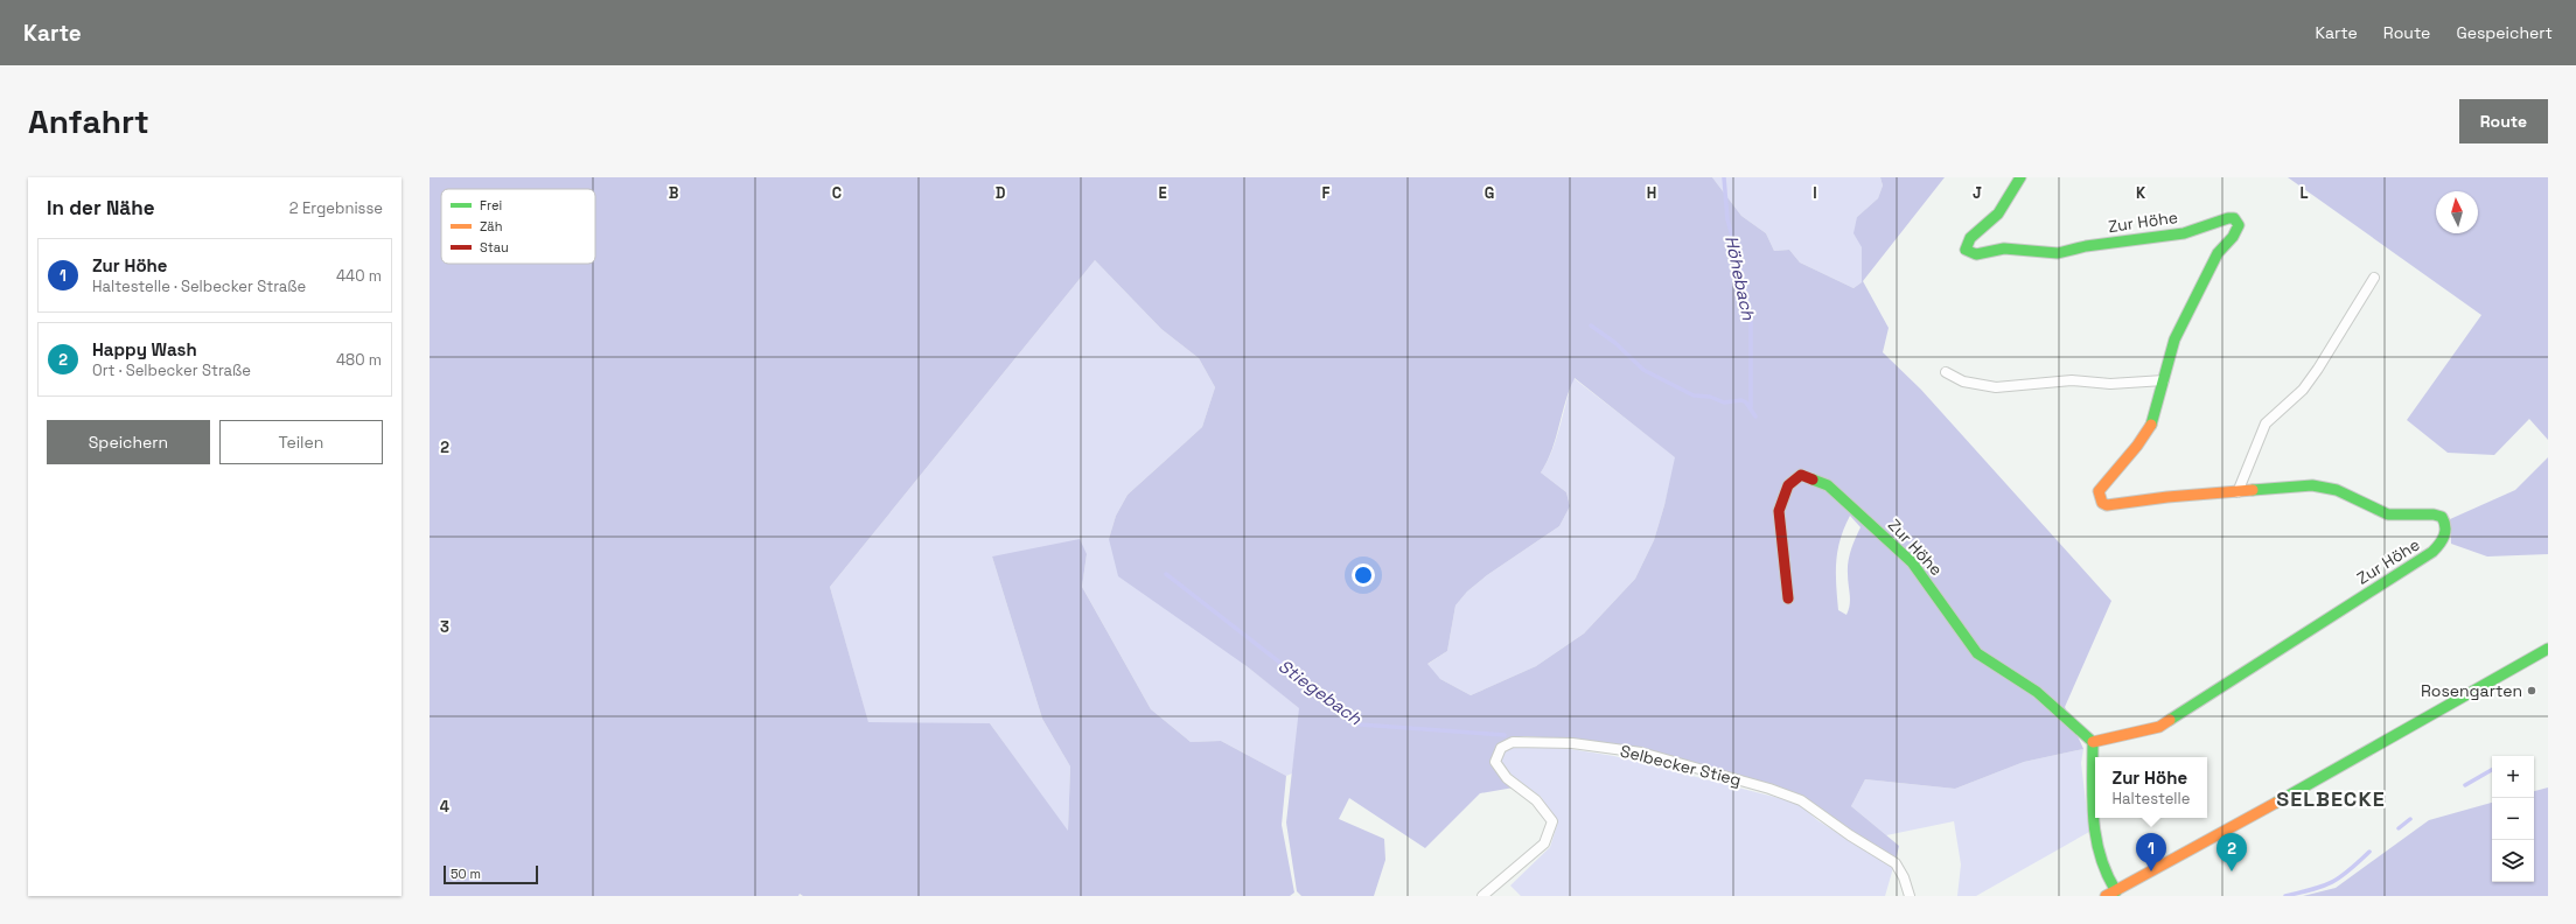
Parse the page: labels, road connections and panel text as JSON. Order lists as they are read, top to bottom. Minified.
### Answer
{"streets":{"street":["Zur Höhe","Selbecker Stieg"]},"districts":["SELBECKE"],"water":["Höhebach","Stiegebach"],"places":["Rosengarten"],"legend":["Frei","Zäh","Stau"],"scale_bar":"50 m","north":"top","page":{"header":"Karte","nav":["Karte","Route","Gespeichert"],"buttons":["Route",["Speichern","Teilen"]],"title":"Anfahrt","heading":["In der Nähe","2 Ergebnisse"],"list":[{"mark":"1","name":"Zur Höhe","note":"Haltestelle · Selbecker Straße","value":"440 m"},{"mark":"2","name":"Happy Wash","note":"Ort · Selbecker Straße","value":"480 m"}],"map_buttons":["+","−"],"popup":["Zur Höhe","Haltestelle"],"pins":["1","2"],"scale":"50 m"},"grid":{"columns":["B","C","D","E","F","G","H","I","J","K","L"],"rows":["2","3","4"]}}
